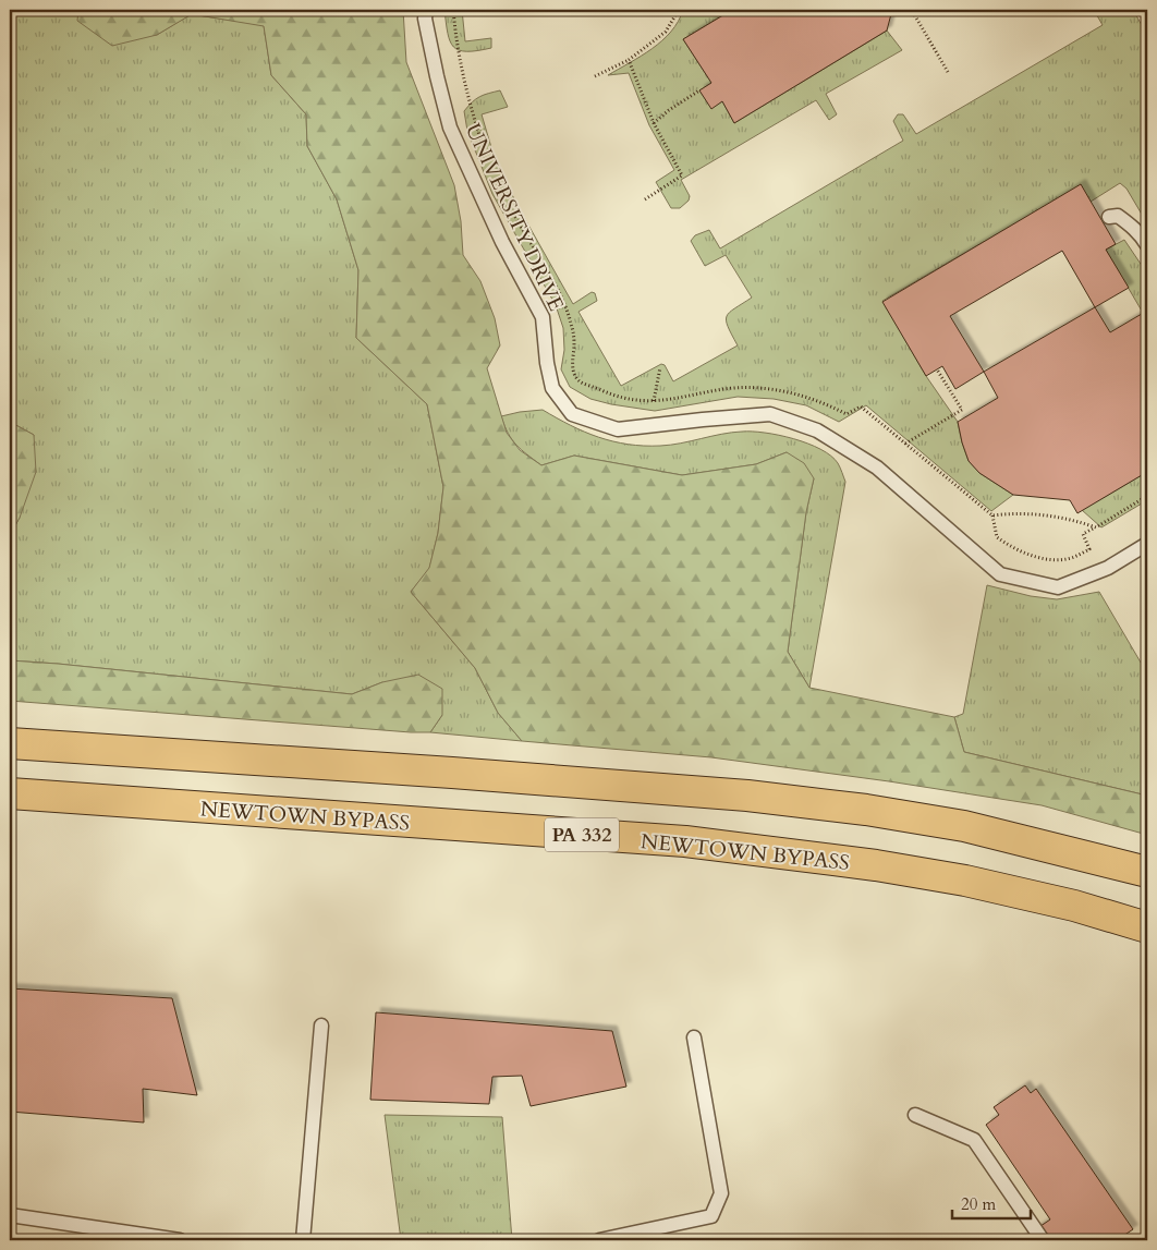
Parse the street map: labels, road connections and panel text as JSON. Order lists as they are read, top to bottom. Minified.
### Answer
{"streets":{"highway":["NEWTOWN BYPASS","PA 332"],"lane":["UNIVERSITY DRIVE"]},"scale_bar":"20 m"}
